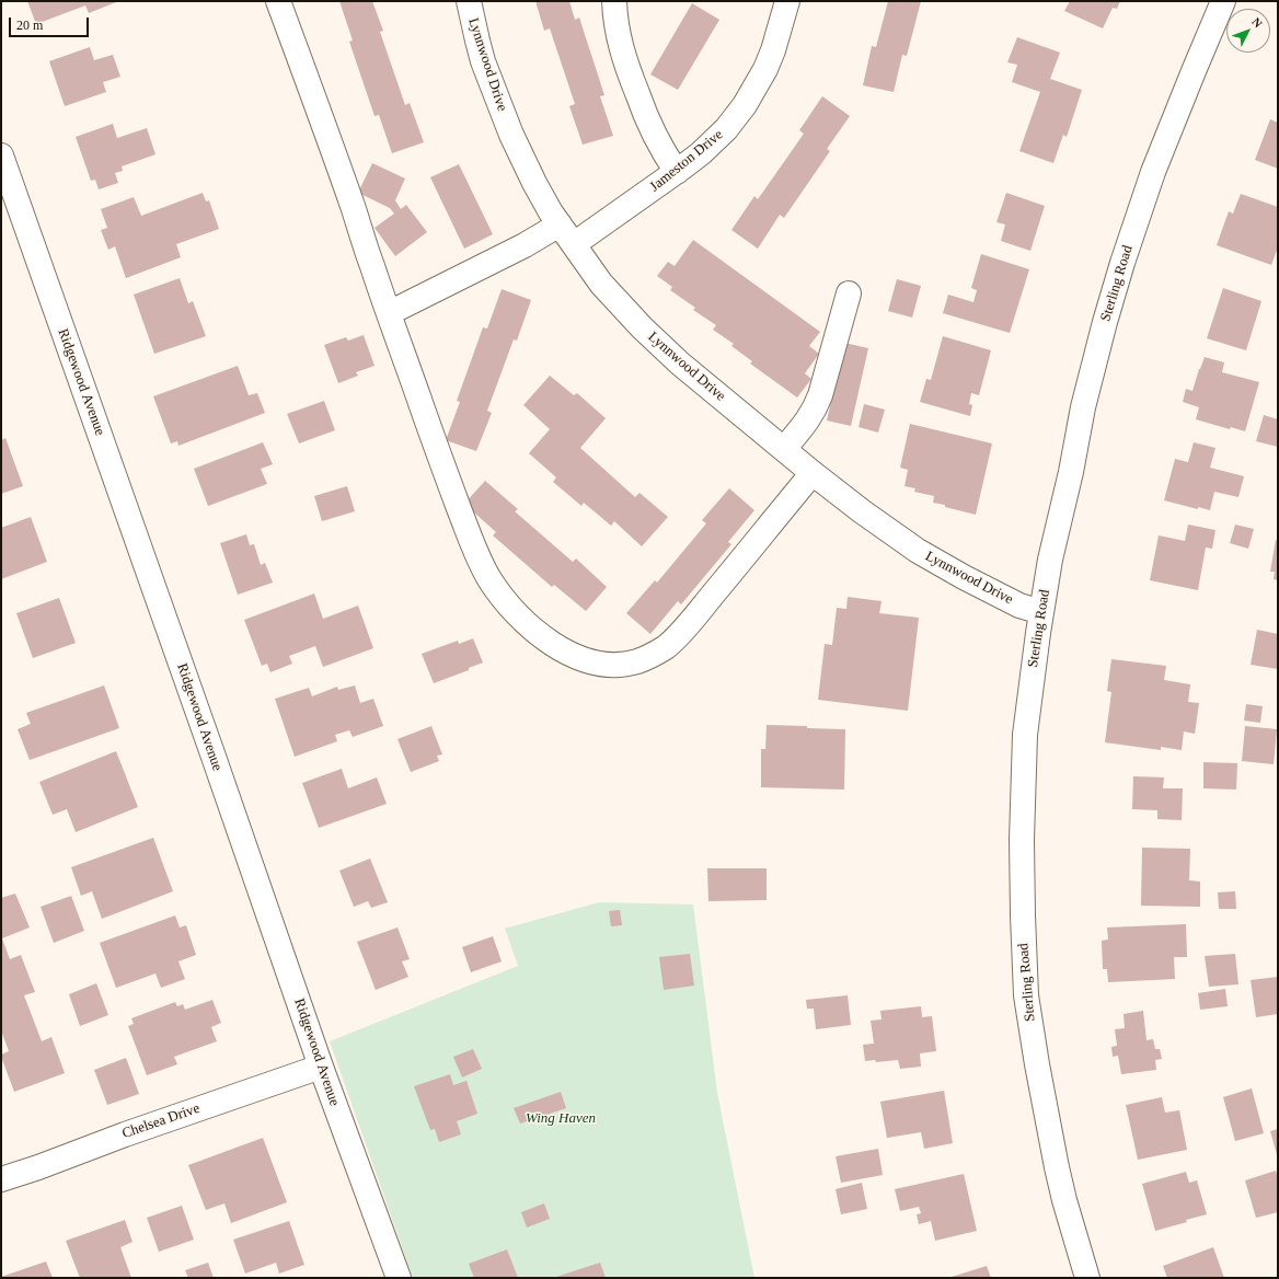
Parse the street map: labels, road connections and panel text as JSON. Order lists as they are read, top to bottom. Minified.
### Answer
{"streets":{"street":["Lynnwood Drive","Jameston Drive","Sterling Road","Ridgewood Avenue","Chelsea Drive"]},"crossings":[["Lynnwood Drive","Jameston Drive"],["Lynnwood Drive","Sterling Road"],["Ridgewood Avenue","Chelsea Drive"]],"parks":["Wing Haven"],"scale_bar":"20 m","north":"top right"}
